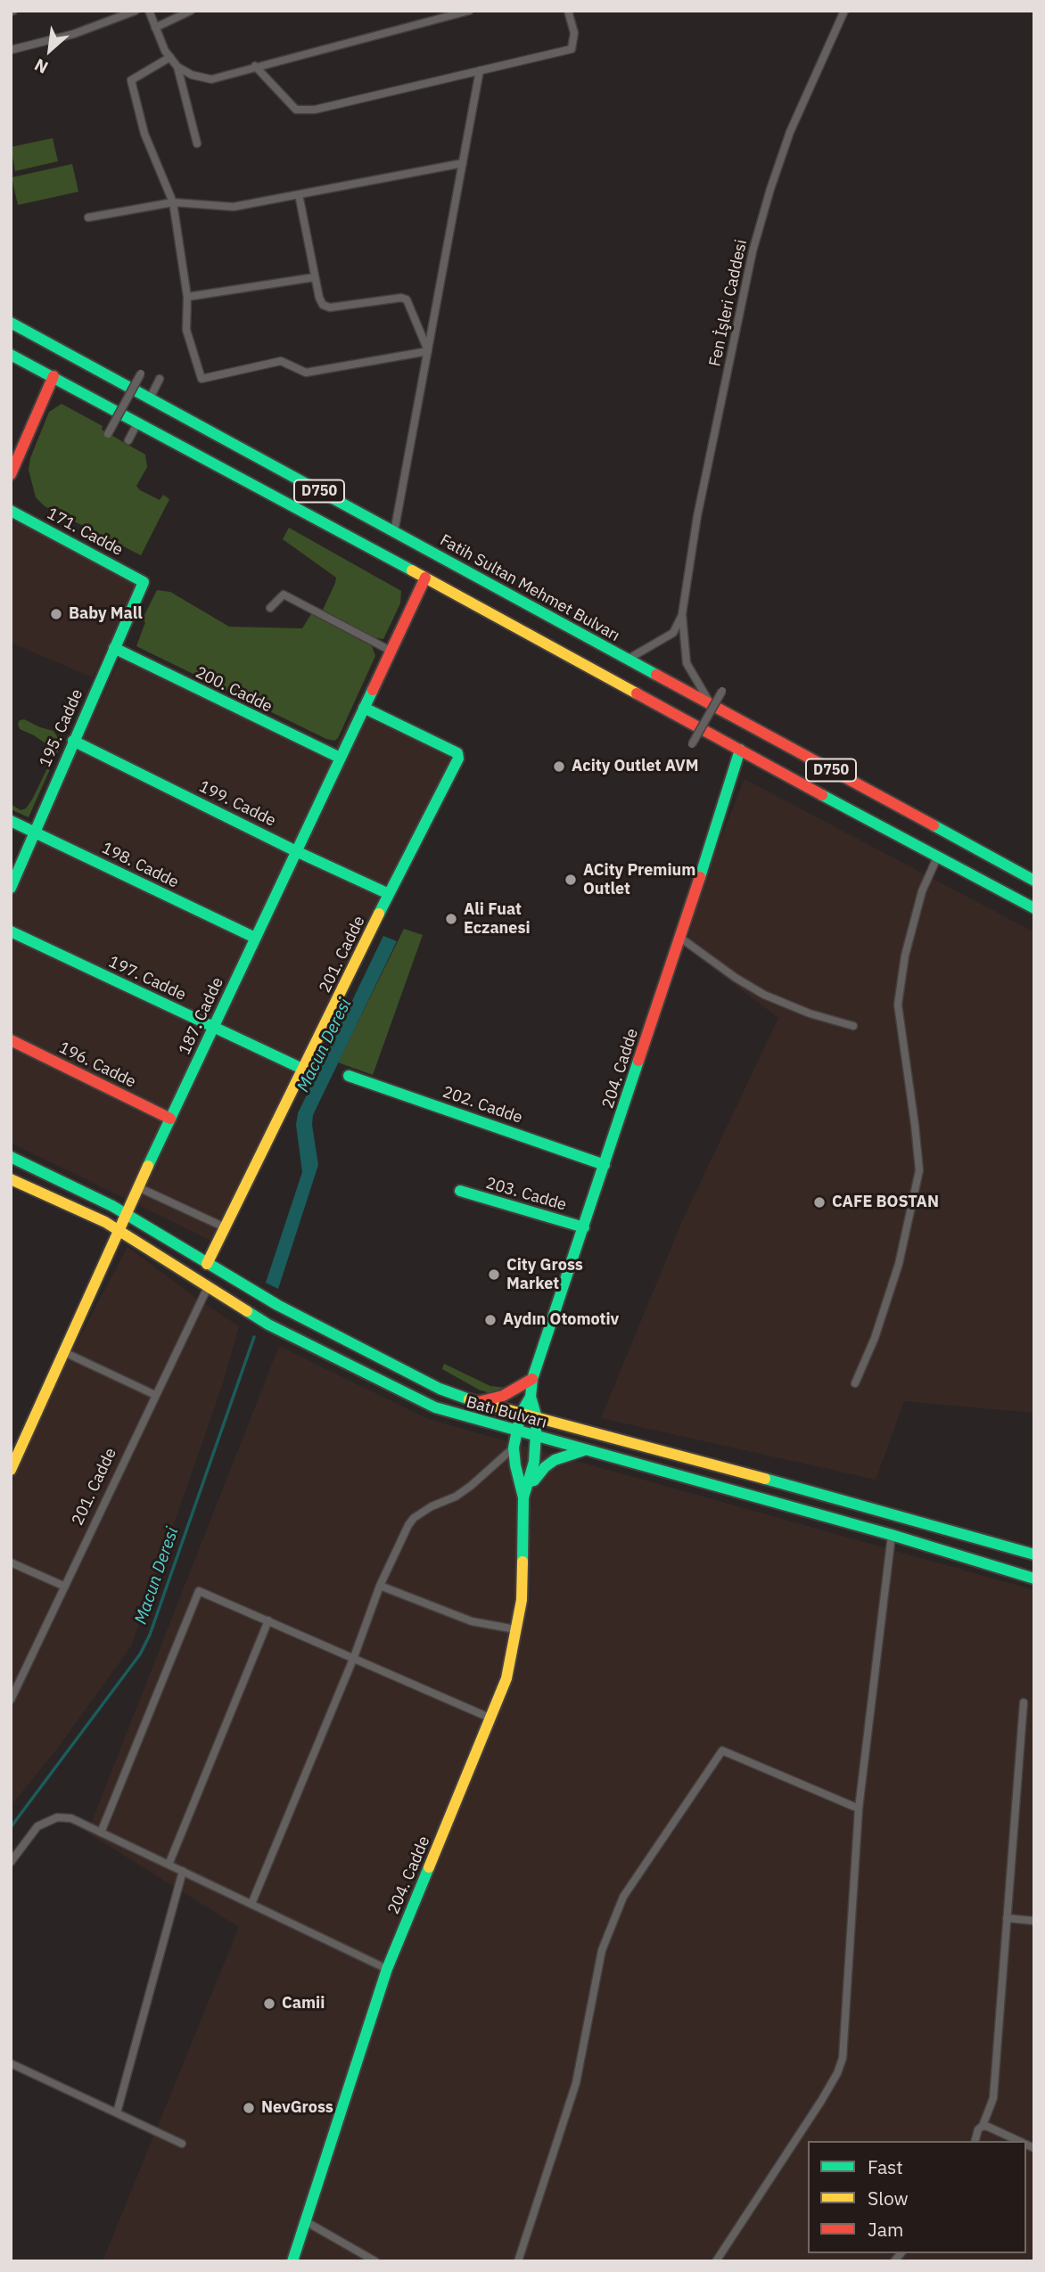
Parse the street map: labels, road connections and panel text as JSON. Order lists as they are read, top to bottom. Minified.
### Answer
{"streets":{"main road":["D750","171. Cadde","Fatih Sultan Mehmet Bulvarı","200. Cadde","195. Cadde","199. Cadde","198. Cadde","201. Cadde","197. Cadde","187. Cadde","196. Cadde","204. Cadde","202. Cadde","203. Cadde","Batı Bulvarı"],"street":["Fen İşleri Caddesi"]},"crossings":[["D750","187. Cadde"],["D750","204. Cadde"],["171. Cadde","195. Cadde"],["200. Cadde","195. Cadde"],["200. Cadde","187. Cadde"],["195. Cadde","199. Cadde"],["195. Cadde","198. Cadde"],["199. Cadde","201. Cadde"],["199. Cadde","187. Cadde"],["198. Cadde","187. Cadde"],["201. Cadde","197. Cadde"],["201. Cadde","187. Cadde"],["201. Cadde","Batı Bulvarı"],["197. Cadde","187. Cadde"],["187. Cadde","196. Cadde"],["187. Cadde","Batı Bulvarı"],["204. Cadde","202. Cadde"],["204. Cadde","203. Cadde"],["204. Cadde","Batı Bulvarı"]],"water":["Macun Deresi"],"places":["Baby Mall","Acity Outlet AVM","ACity Premium Outlet","Ali Fuat Eczanesi","CAFE BOSTAN","City Gross Market","Aydın Otomotiv","Camii","NevGross"],"legend":["Fast","Slow","Jam"],"north":"bottom left"}
